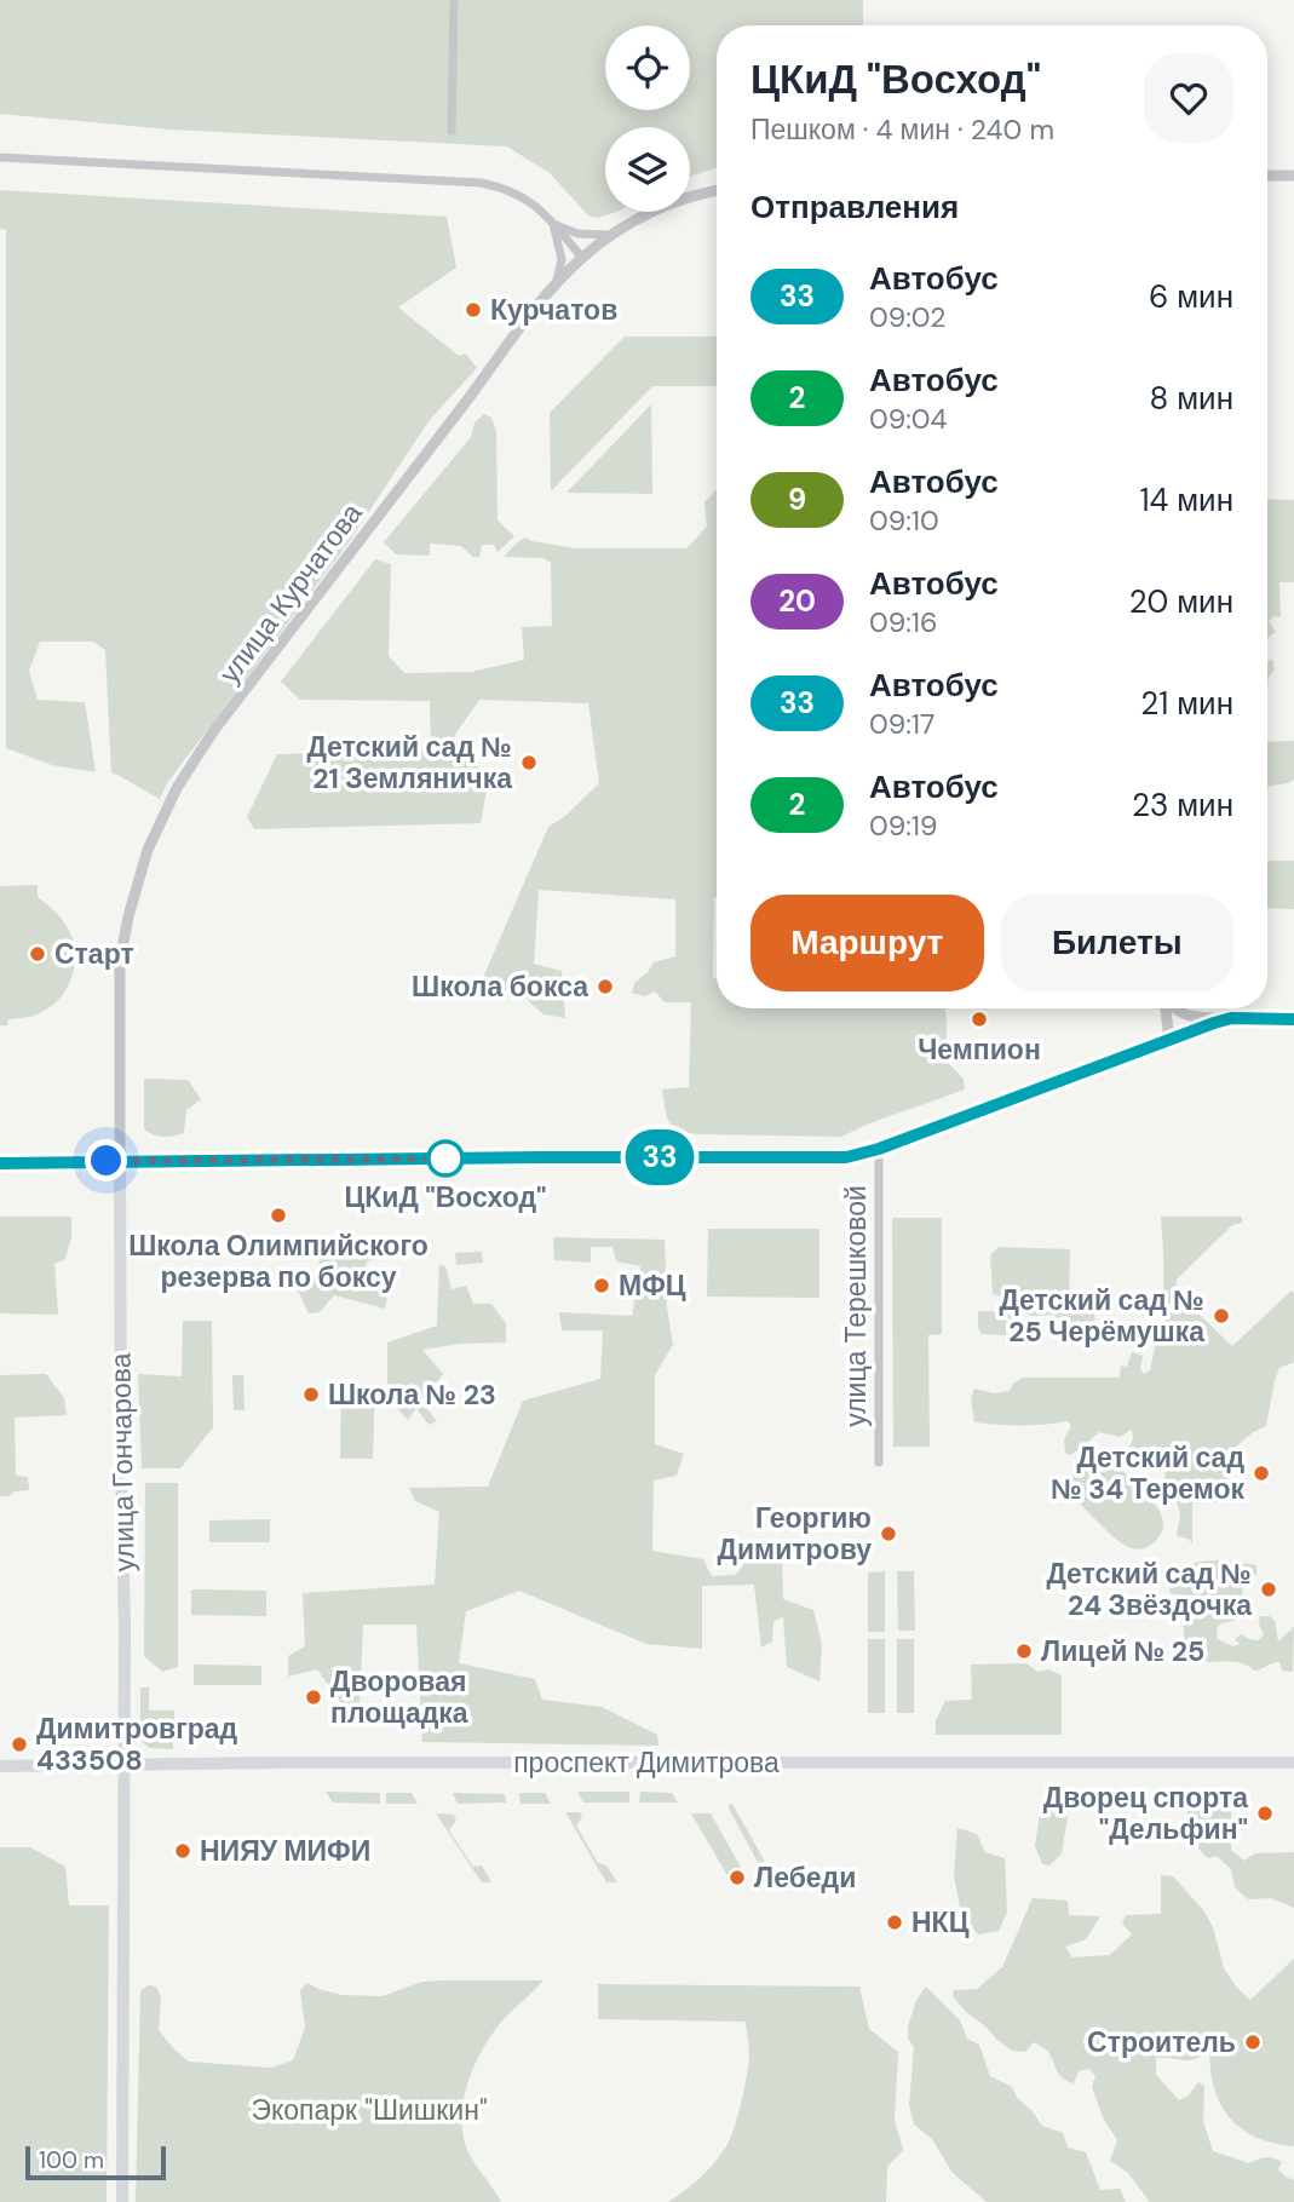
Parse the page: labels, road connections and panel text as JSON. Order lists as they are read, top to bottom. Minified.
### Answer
{"streets":{"main road":["улица Гончарова","проспект Димитрова"],"street":["улица Курчатова","улица Терешковой"]},"crossings":[["улица Курчатова","улица Гончарова"],["улица Гончарова","проспект Димитрова"]],"parks":["Экопарк \"Шишкин\""],"places":["Курчатов","Детский сад № 21 Земляничка","Старт","Школа бокса","Чемпион","ЦКиД \"Восход\"","Школа Олимпийского резерва по боксу","МФЦ","Детский сад № 25 Черёмушка","Школа № 23","Детский сад № 34 Теремок","Георгию Димитрову","Детский сад № 24 Звёздочка","Лицей № 25","Дворовая площадка","Димитровград 433508","Дворец спорта \"Дельфин\"","НИЯУ МИФИ","Лебеди","НКЦ","Строитель"],"lines":["bus line 33"],"scale_bar":"100 m","page":{"on_map":"33","heading":[["ЦКиД \"Восход\"","Пешком · 4 мин · 240 m"],"Отправления"],"list":[{"mark":"33","name":"Автобус","note":"09:02","value":"6 мин"},{"mark":"2","name":"Автобус","note":"09:04","value":"8 мин"},{"mark":"9","name":"Автобус","note":"09:10","value":"14 мин"},{"mark":"20","name":"Автобус","note":"09:16","value":"20 мин"},{"mark":"33","name":"Автобус","note":"09:17","value":"21 мин"},{"mark":"2","name":"Автобус","note":"09:19","value":"23 мин"}],"buttons":["Маршрут","Билеты"],"scale":"100 m"}}
